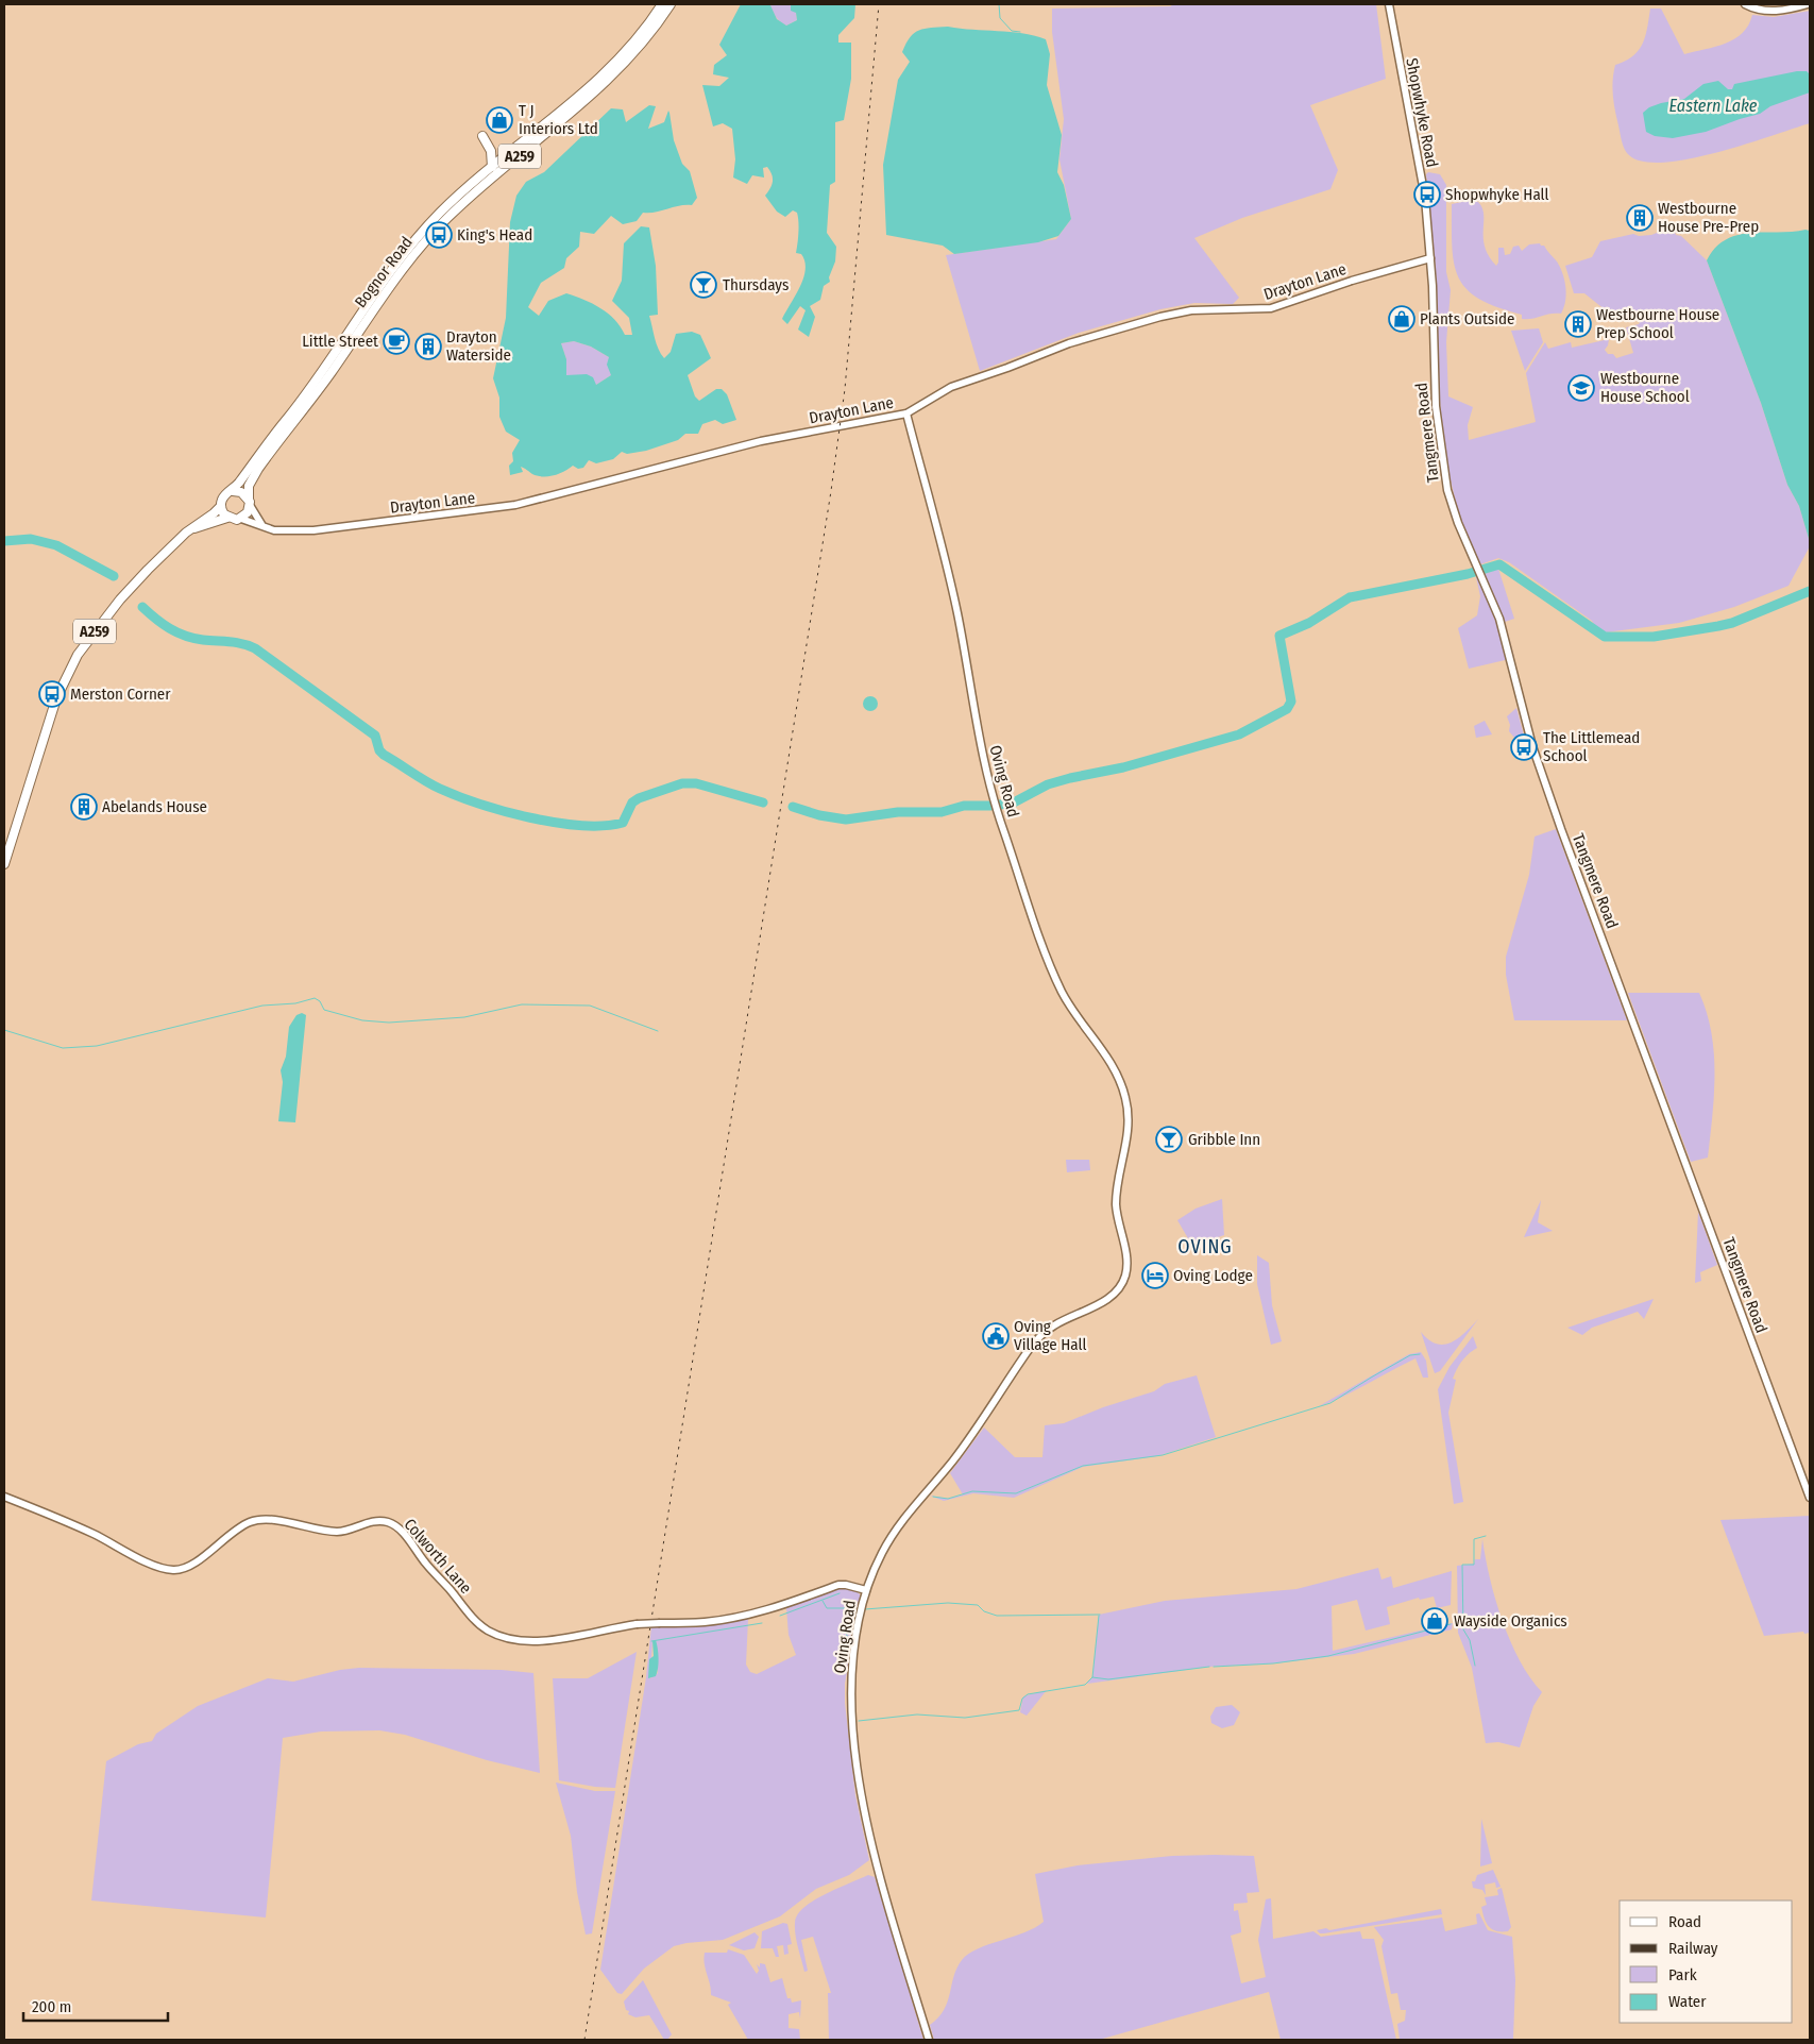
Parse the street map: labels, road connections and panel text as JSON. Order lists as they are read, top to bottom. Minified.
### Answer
{"streets":{"highway":["A259","Bognor Road"],"street":["Shopwhyke Road","Drayton Lane","Tangmere Road","Oving Road","Colworth Lane"]},"crossings":[["Shopwhyke Road","Drayton Lane"],["Shopwhyke Road","Tangmere Road"],["A259","Bognor Road"],["A259","Drayton Lane"],["Bognor Road","Drayton Lane"],["Drayton Lane","Tangmere Road"],["Drayton Lane","Oving Road"],["Oving Road","Colworth Lane"]],"districts":["OVING"],"water":["Eastern Lake"],"places":{"shop":["T J Interiors Ltd","Plants Outside","Wayside Organics"],"bus stop":["Shopwhyke Hall","King's Head","Merston Corner","The Littlemead School"],"building":["Westbourne House Pre-Prep","Westbourne House Prep School","Drayton Waterside","Abelands House"],"bar":["Thursdays","Gribble Inn"],"cafe":["Little Street"],"school or university":["Westbourne House School"],"hotel":["Oving Lodge"],"public building":["Oving Village Hall"]},"legend":["Road","Railway","Park","Water"],"scale_bar":"200 m"}
